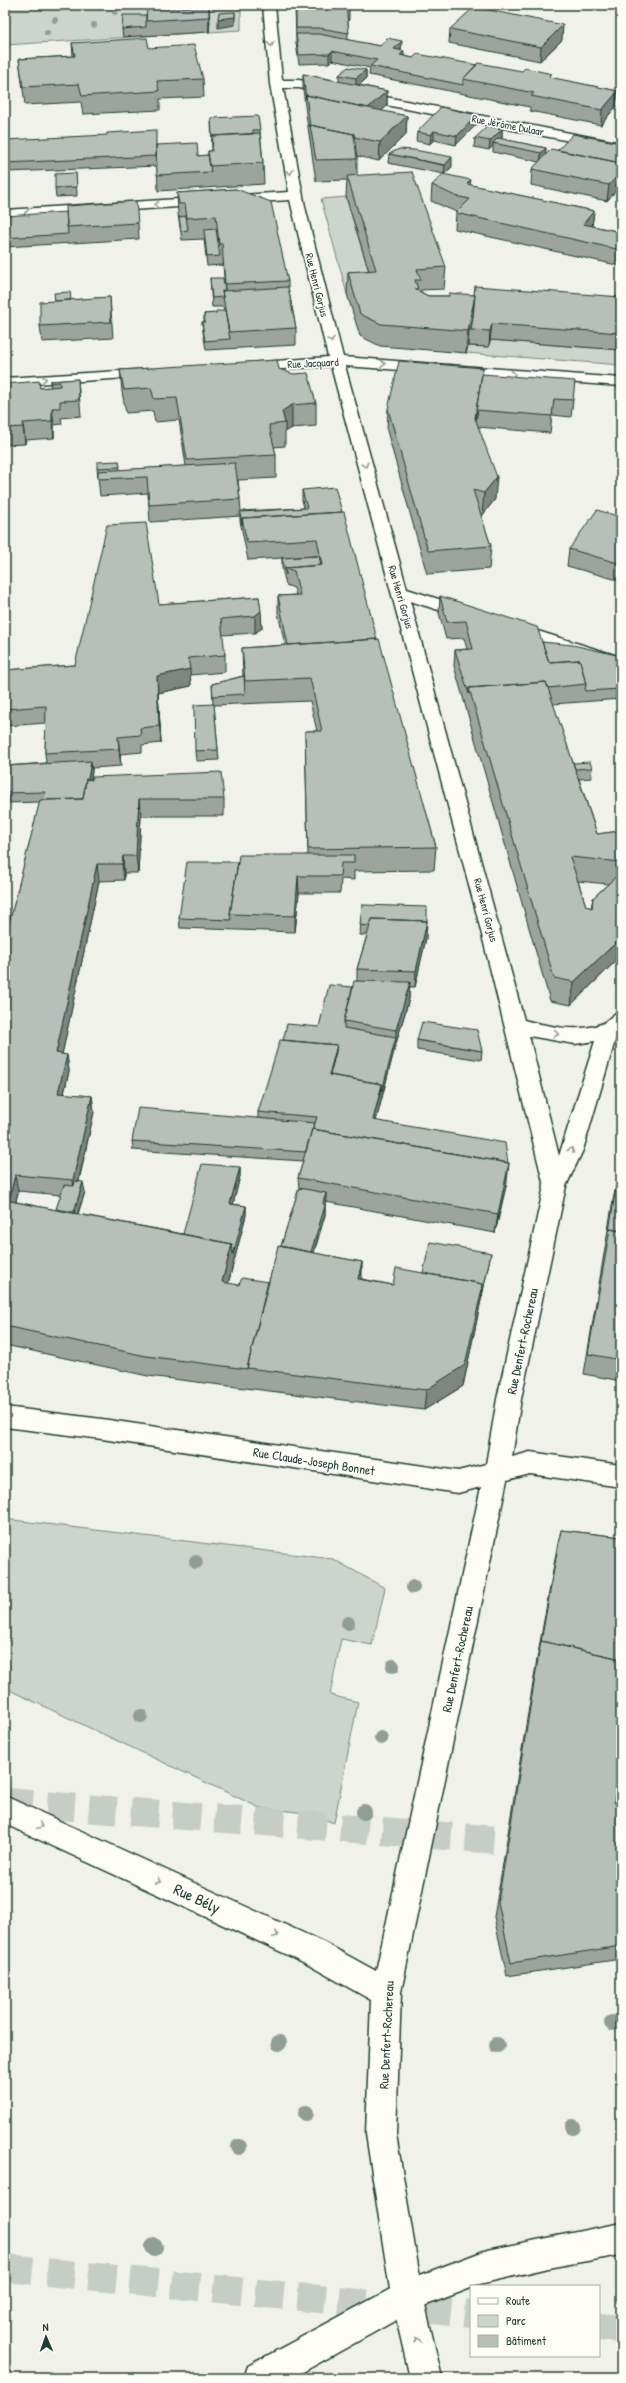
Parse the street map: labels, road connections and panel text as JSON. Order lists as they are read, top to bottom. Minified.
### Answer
{"streets":{"street":["Rue Jérôme Dulaar","Rue Henri Gorjus","Rue Jacquard","Rue Denfert-Rochereau","Rue Claude-Joseph Bonnet","Rue Bély"]},"crossings":[["Rue Jérôme Dulaar","Rue Henri Gorjus"],["Rue Henri Gorjus","Rue Jacquard"],["Rue Henri Gorjus","Rue Denfert-Rochereau"],["Rue Denfert-Rochereau","Rue Claude-Joseph Bonnet"],["Rue Denfert-Rochereau","Rue Bély"]],"one_way":["Rue Henri Gorjus","Rue Jacquard","Rue Bély"],"legend":["Route","Parc","Bâtiment"],"north":"top"}
